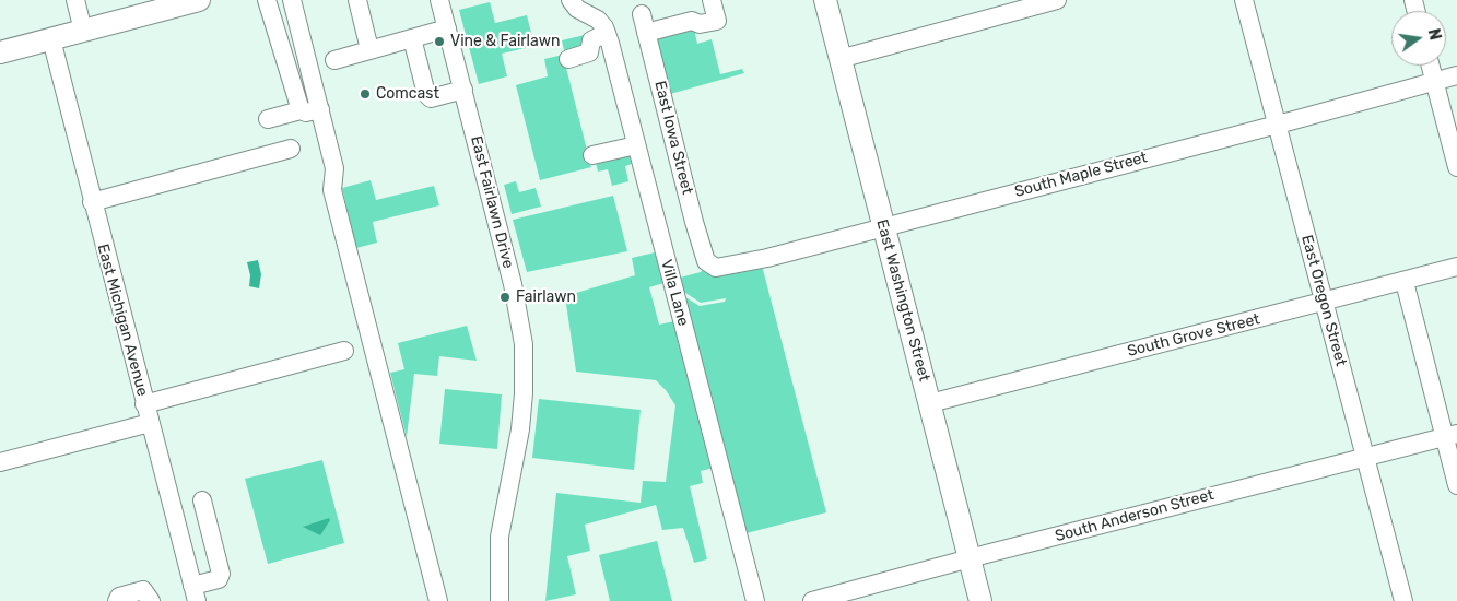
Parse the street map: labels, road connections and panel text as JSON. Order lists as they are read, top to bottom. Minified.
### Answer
{"streets":{"main road":["East Washington Street"],"street":["East Iowa Street","South Maple Street","East Fairlawn Drive","Villa Lane","East Oregon Street","East Michigan Avenue","South Grove Street","South Anderson Street"]},"crossings":[["East Iowa Street","South Maple Street"],["South Maple Street","East Washington Street"],["South Maple Street","East Oregon Street"],["East Washington Street","South Grove Street"],["East Washington Street","South Anderson Street"],["East Oregon Street","South Grove Street"],["East Oregon Street","South Anderson Street"]],"places":["Vine & Fairlawn","Comcast","Fairlawn"],"north":"right"}
